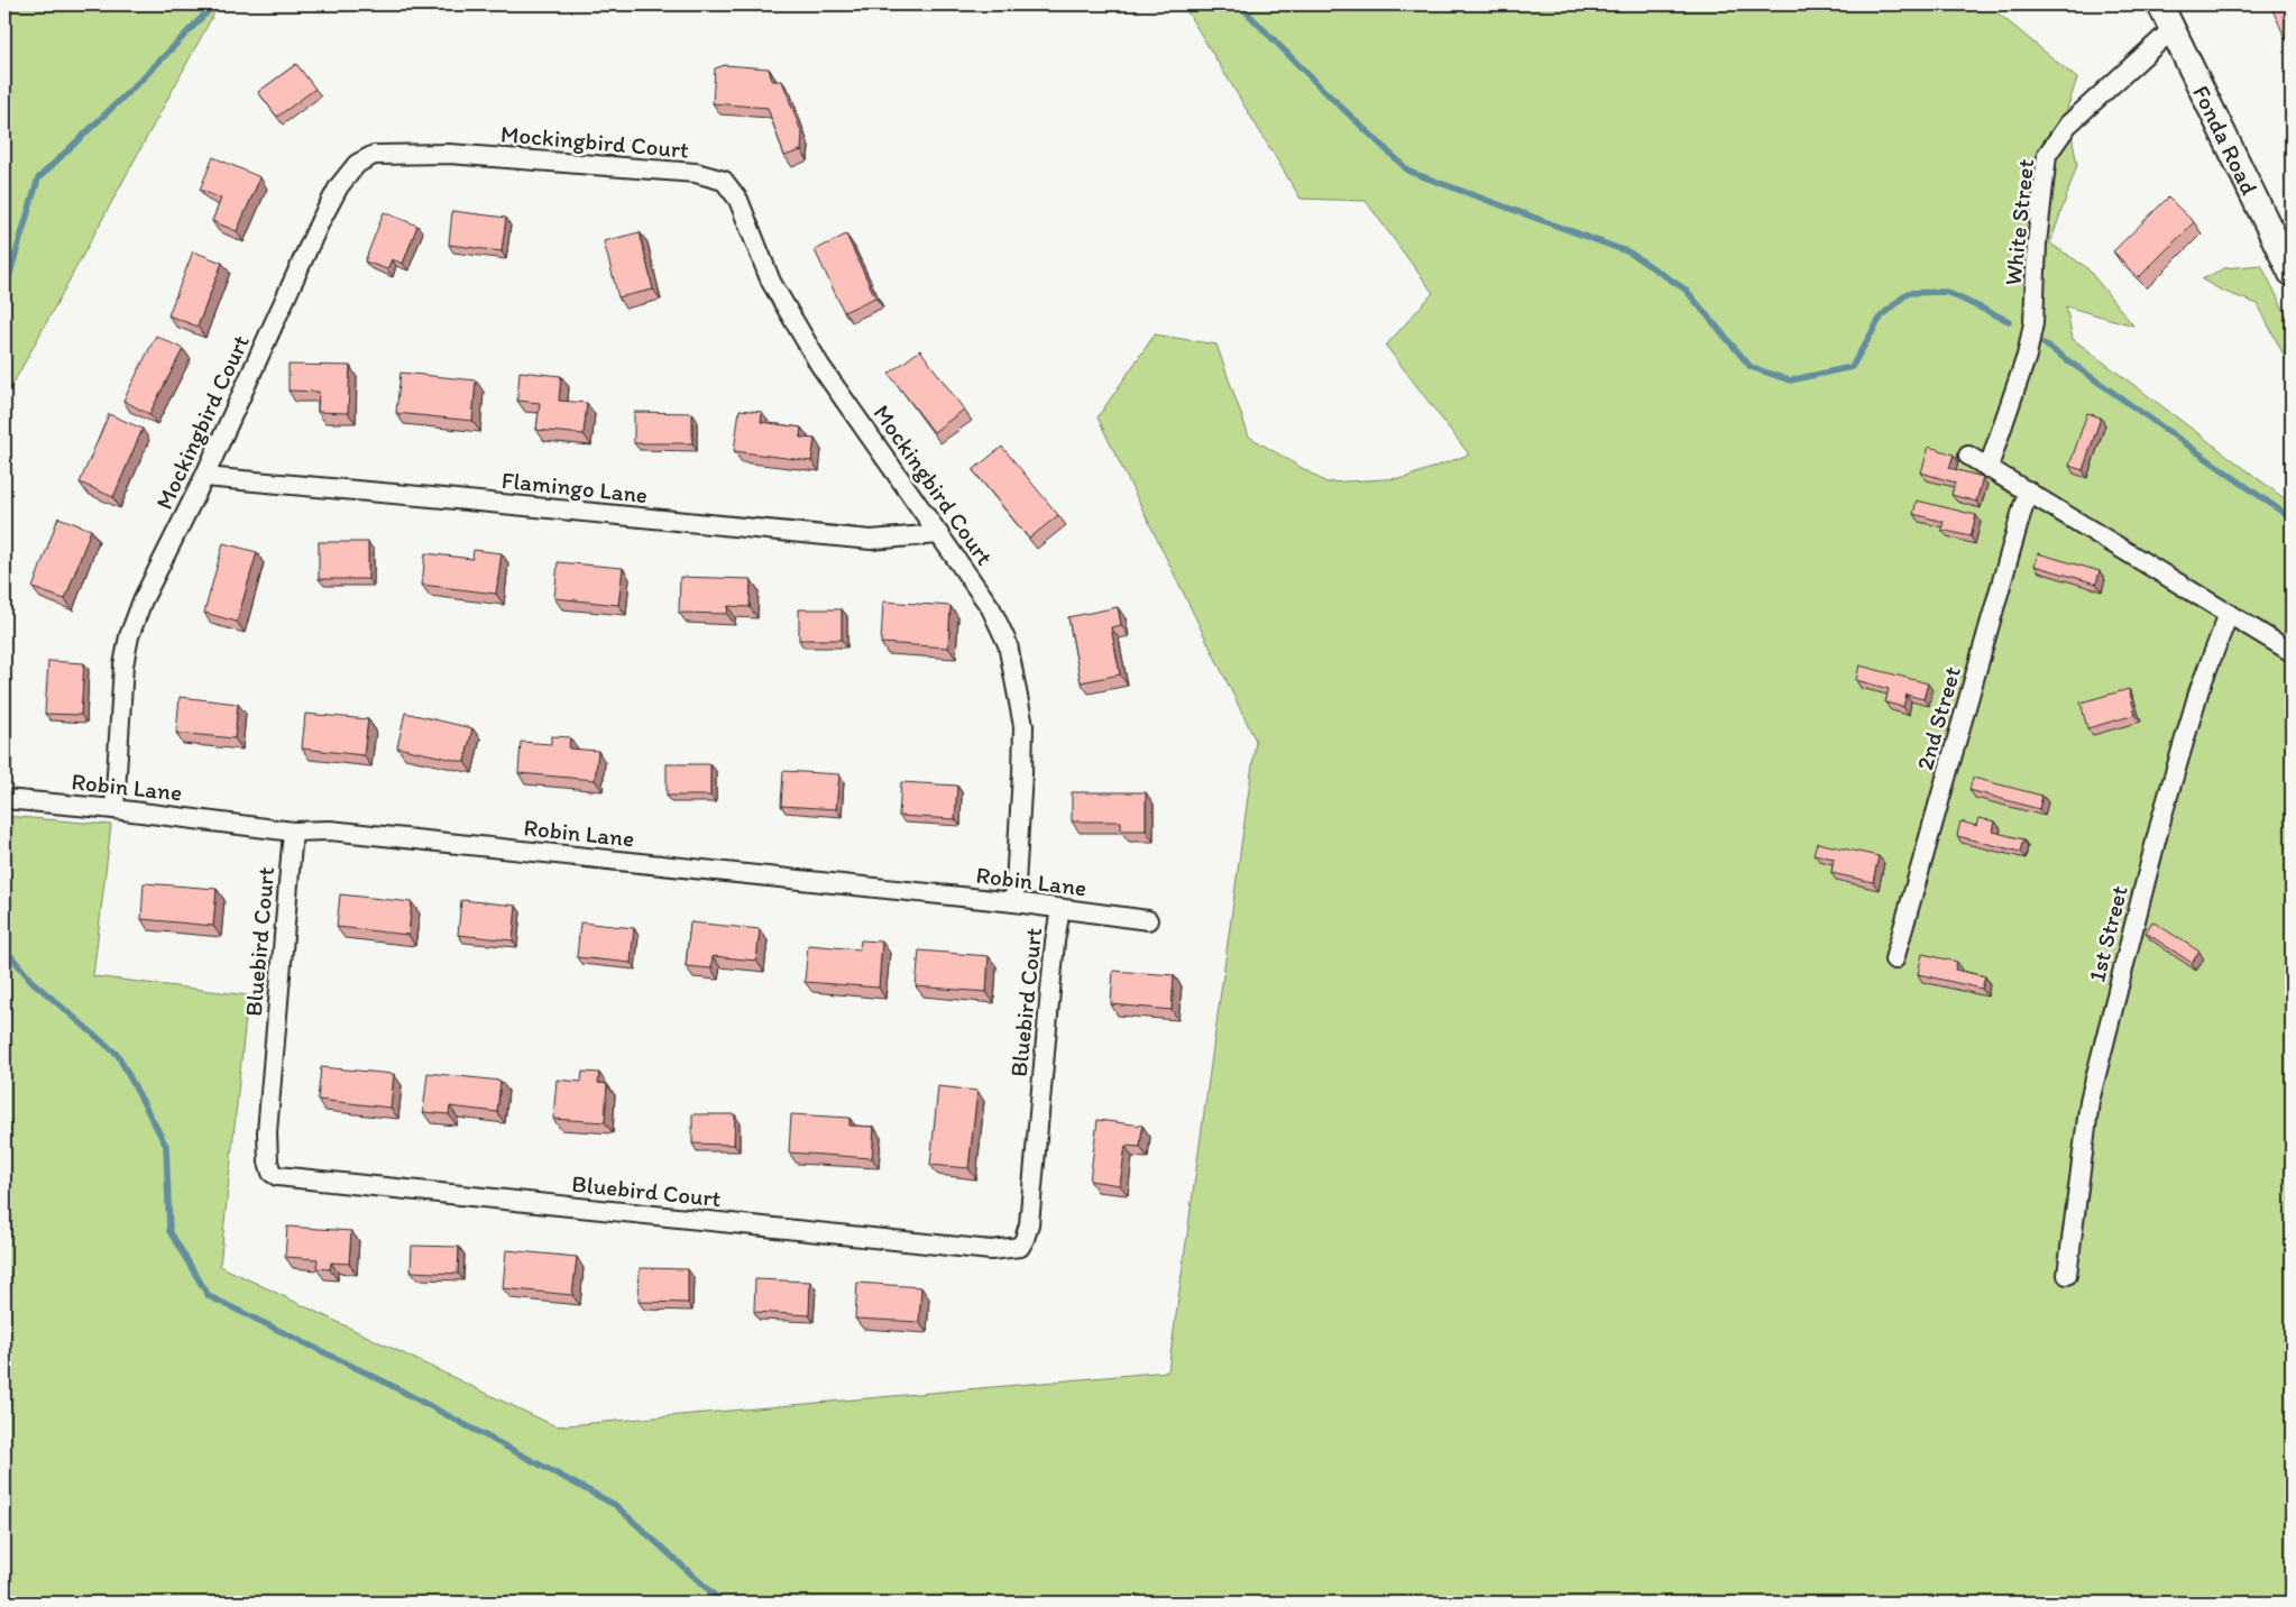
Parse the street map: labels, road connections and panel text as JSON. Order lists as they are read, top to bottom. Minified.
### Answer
{"streets":{"street":["Fonda Road","Mockingbird Court","White Street","Flamingo Lane","2nd Street","Robin Lane","1st Street","Bluebird Court"]},"crossings":[["Fonda Road","White Street"],["Mockingbird Court","Flamingo Lane"],["Mockingbird Court","Robin Lane"],["Robin Lane","Bluebird Court"]]}
